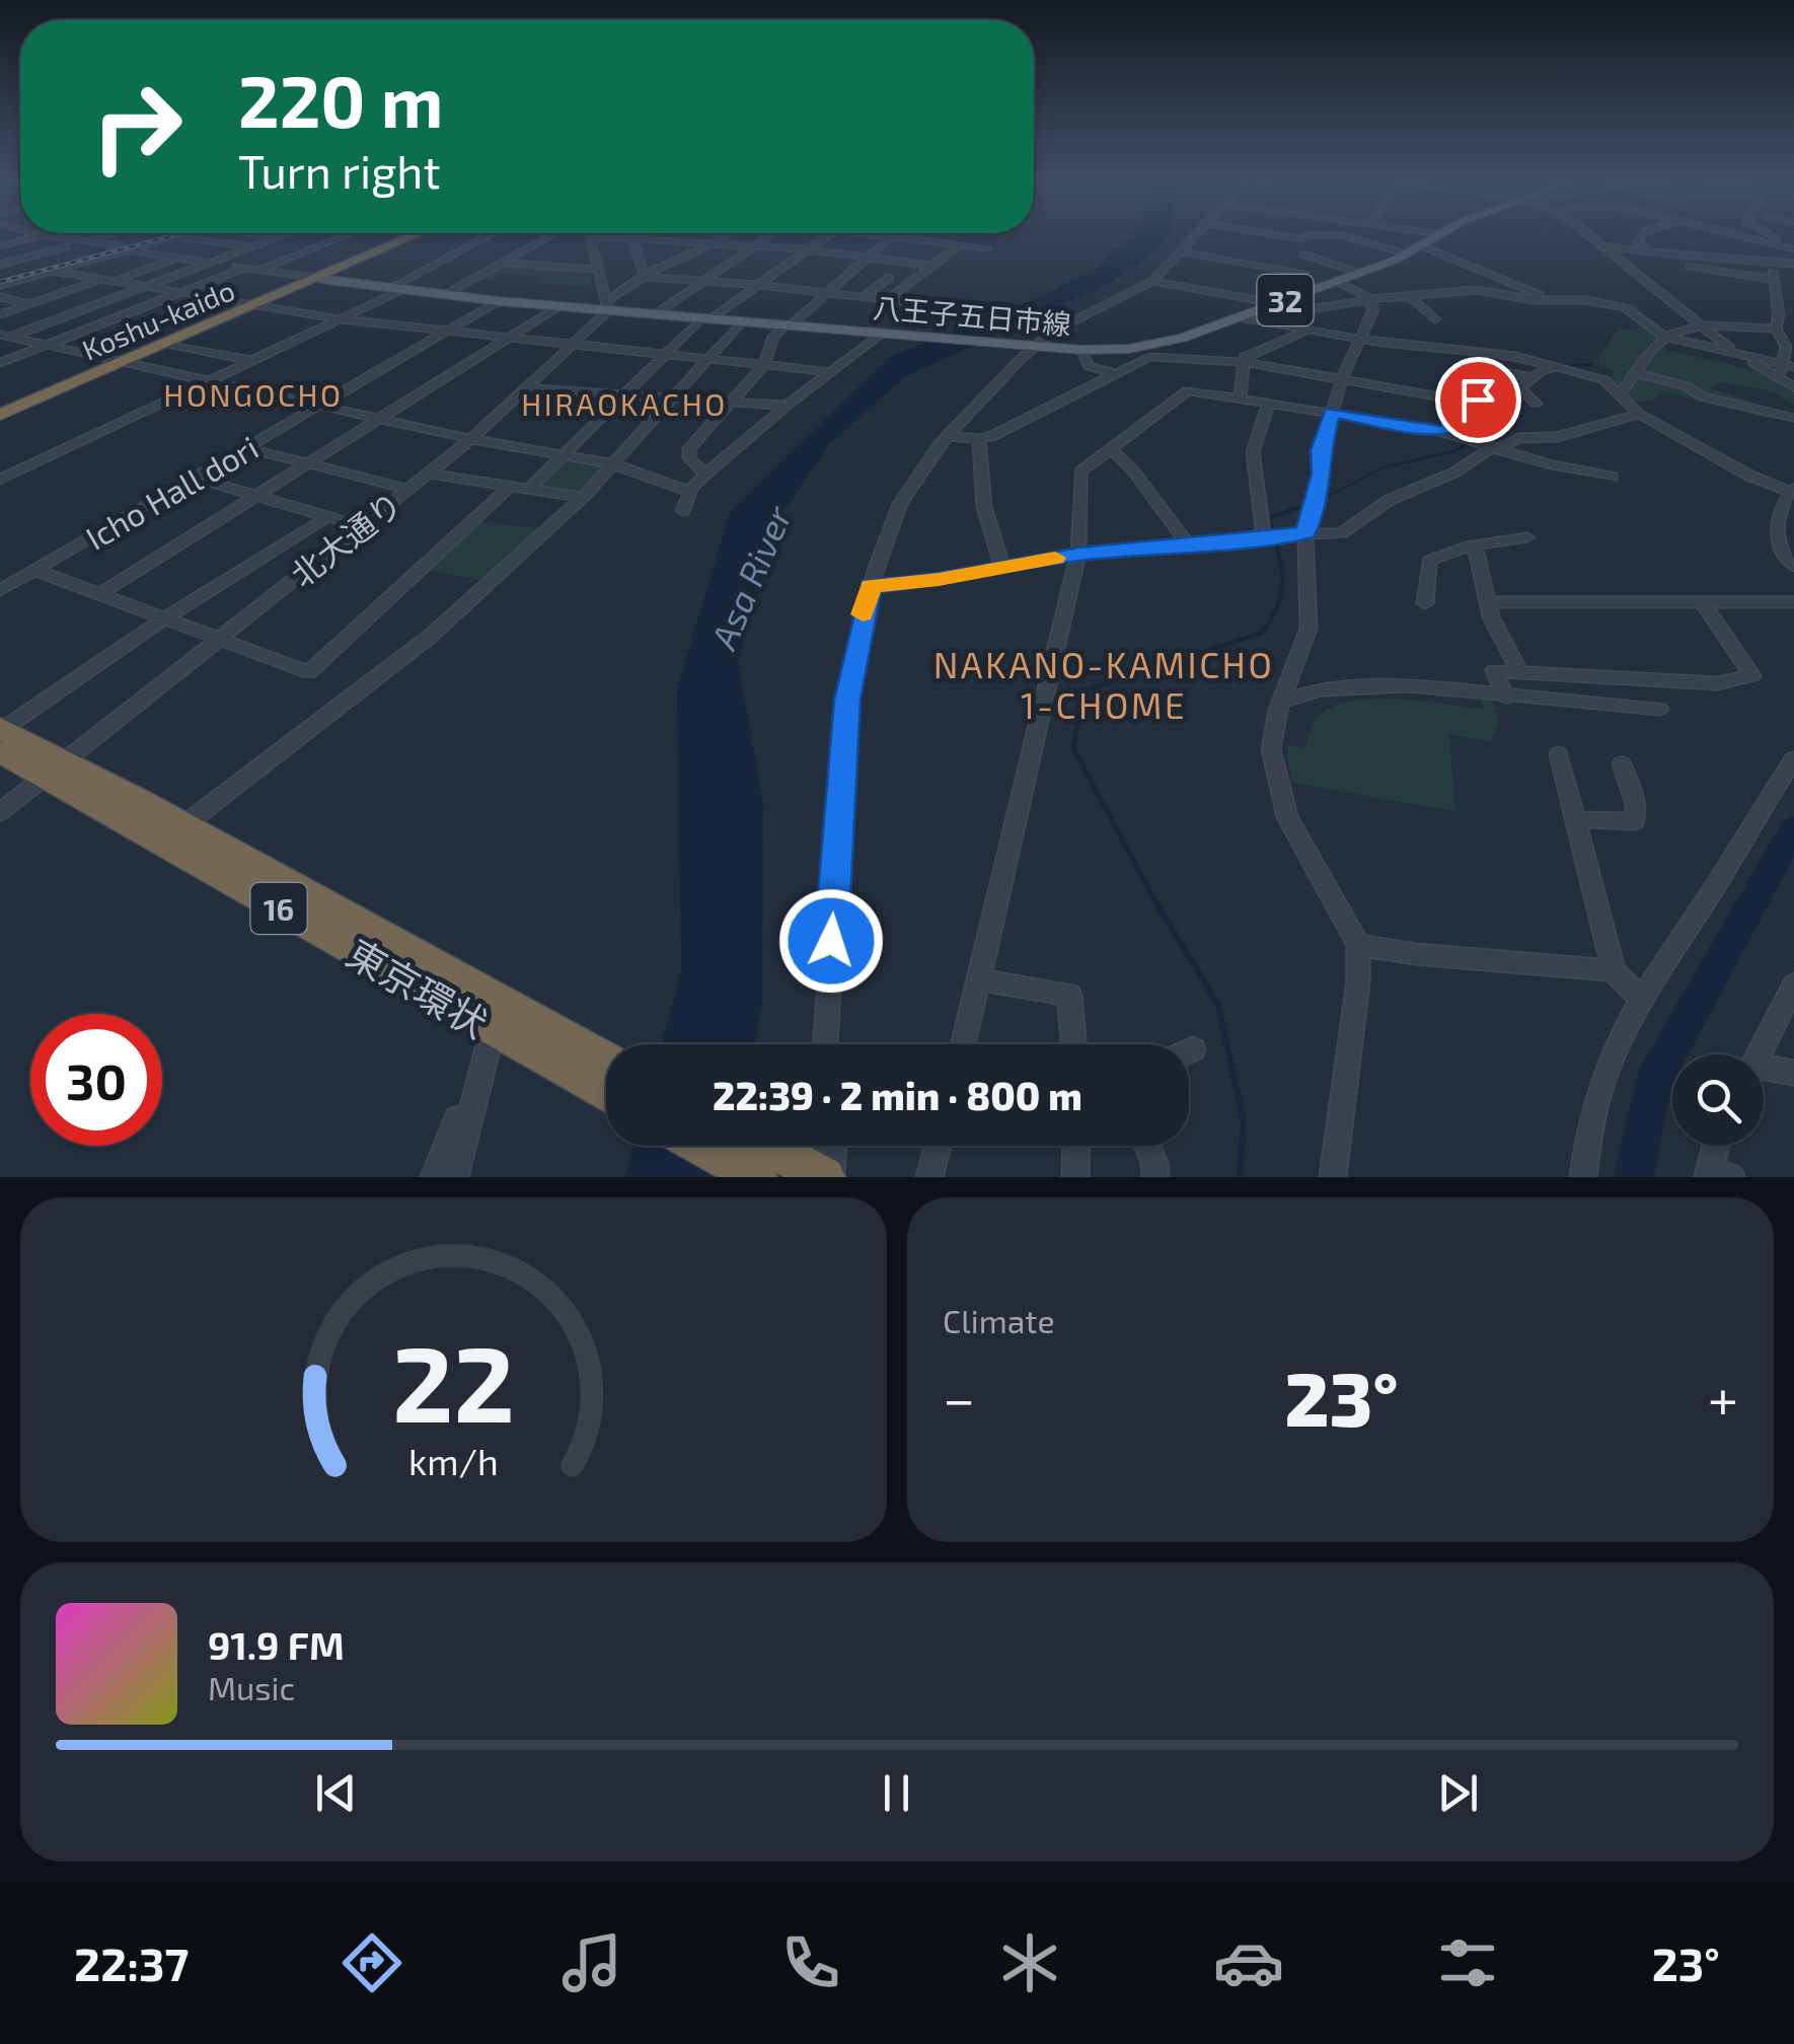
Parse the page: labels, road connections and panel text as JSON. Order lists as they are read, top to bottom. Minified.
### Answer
{"streets":{"highway":["Koshu-kaido","16","東京環状"],"main road":["32","八王子五日市線"],"street":["Icho Hall dori","北大通り"]},"crossings":[["八王子五日市線","Koshu-kaido"],["八王子五日市線","Icho Hall dori"],["八王子五日市線","北大通り"],["北大通り","東京環状"],["16","東京環状"]],"districts":["HONGOCHO","HIRAOKACHO","NAKANO-KAMICHO 1-CHOME"],"water":["Asa River"],"page":{"turn":["220 m","Turn right"],"limit":"30","trip":"22:39 · 2 min · 800 m","tile":"Climate","heat":["−","23°","+"],"song":["91.9 FM","Music"],"tabs":["22:37","23°"],"gauge":["22","km/h"]}}
